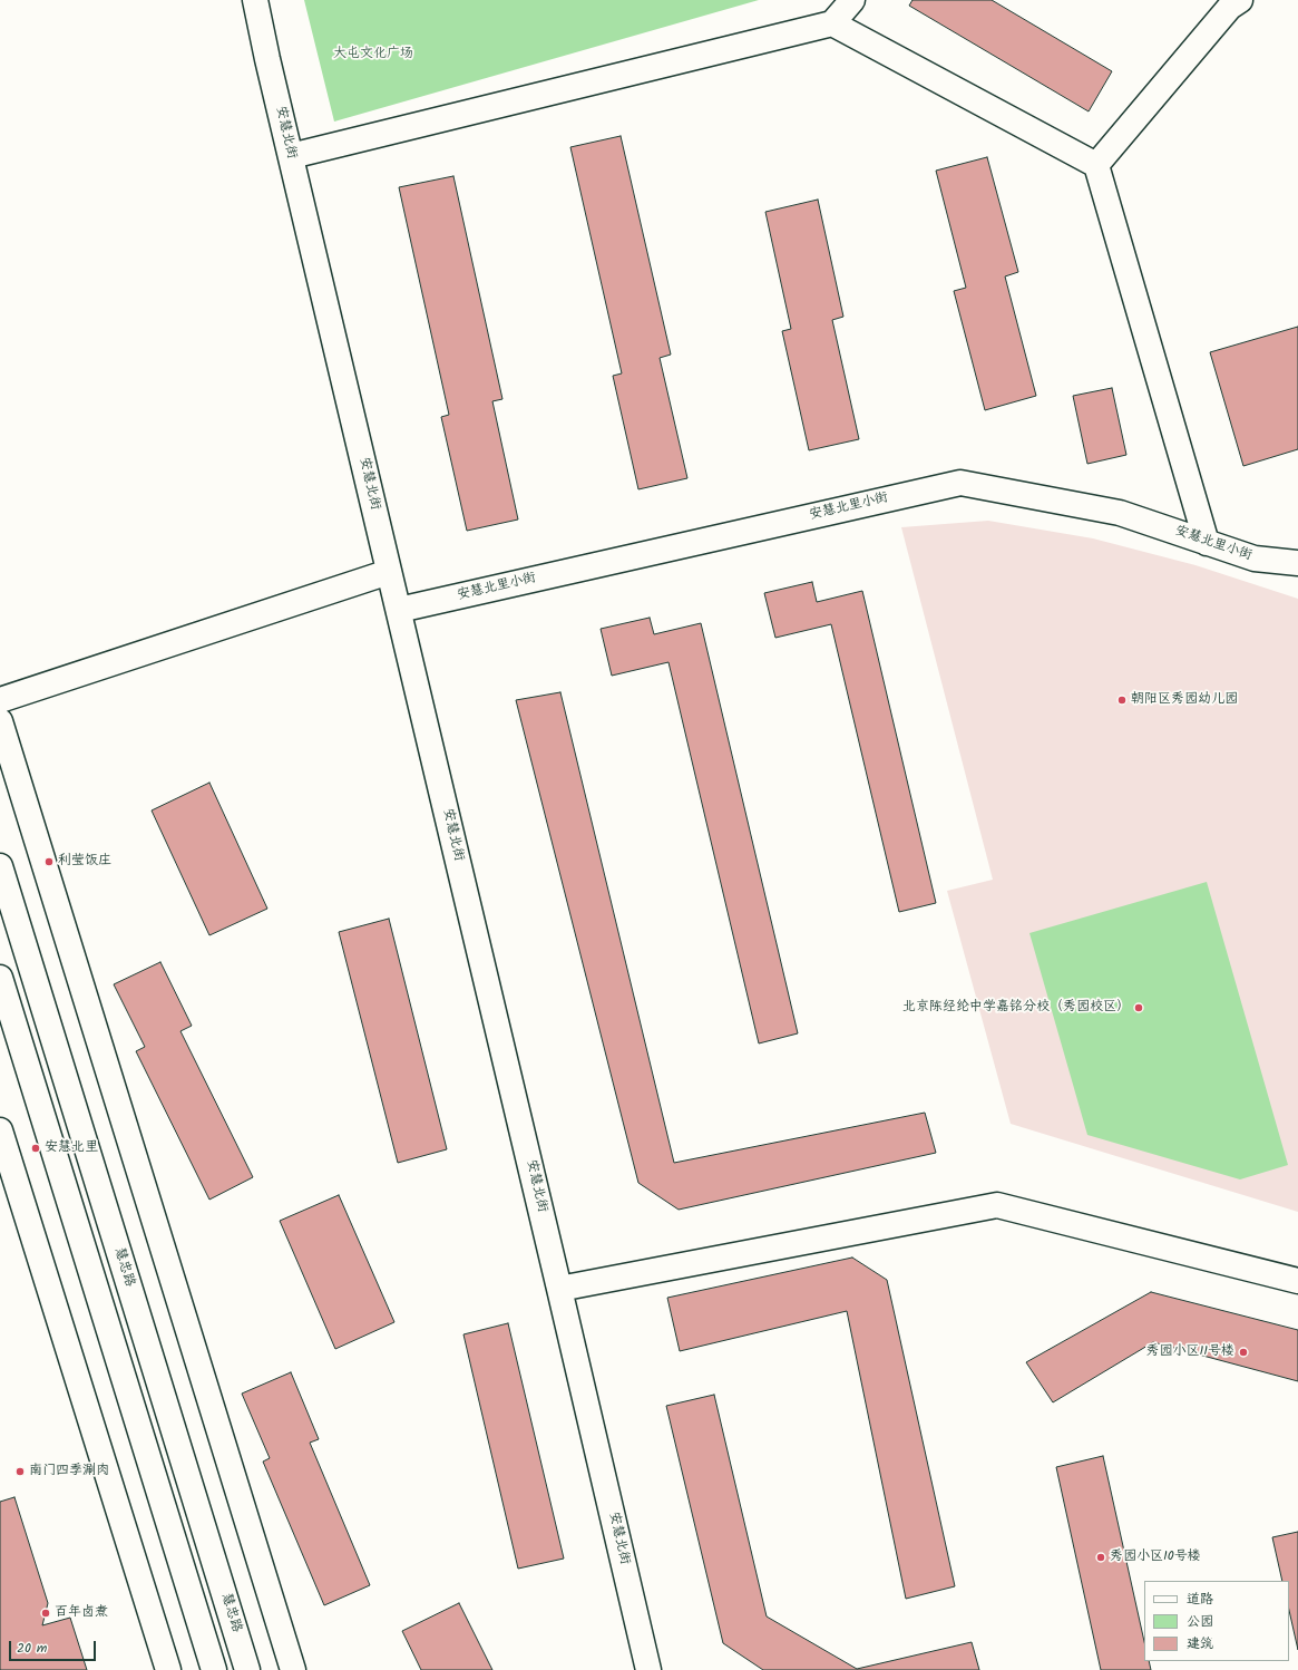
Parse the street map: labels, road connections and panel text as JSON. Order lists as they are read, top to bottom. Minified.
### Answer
{"streets":{"street":["安慧北街","安慧北里小街","慧忠路"]},"crossings":[["安慧北街","安慧北里小街"]],"parks":["大屯文化广场"],"places":["朝阳区秀园幼儿园","利莹饭庄","北京陈经纶中学嘉铭分校（秀园校区）","安慧北里","秀园小区11号楼","南门四季涮肉","秀园小区10号楼","百年卤煮"],"legend":["道路","公园","建筑"],"scale_bar":"20 m"}
